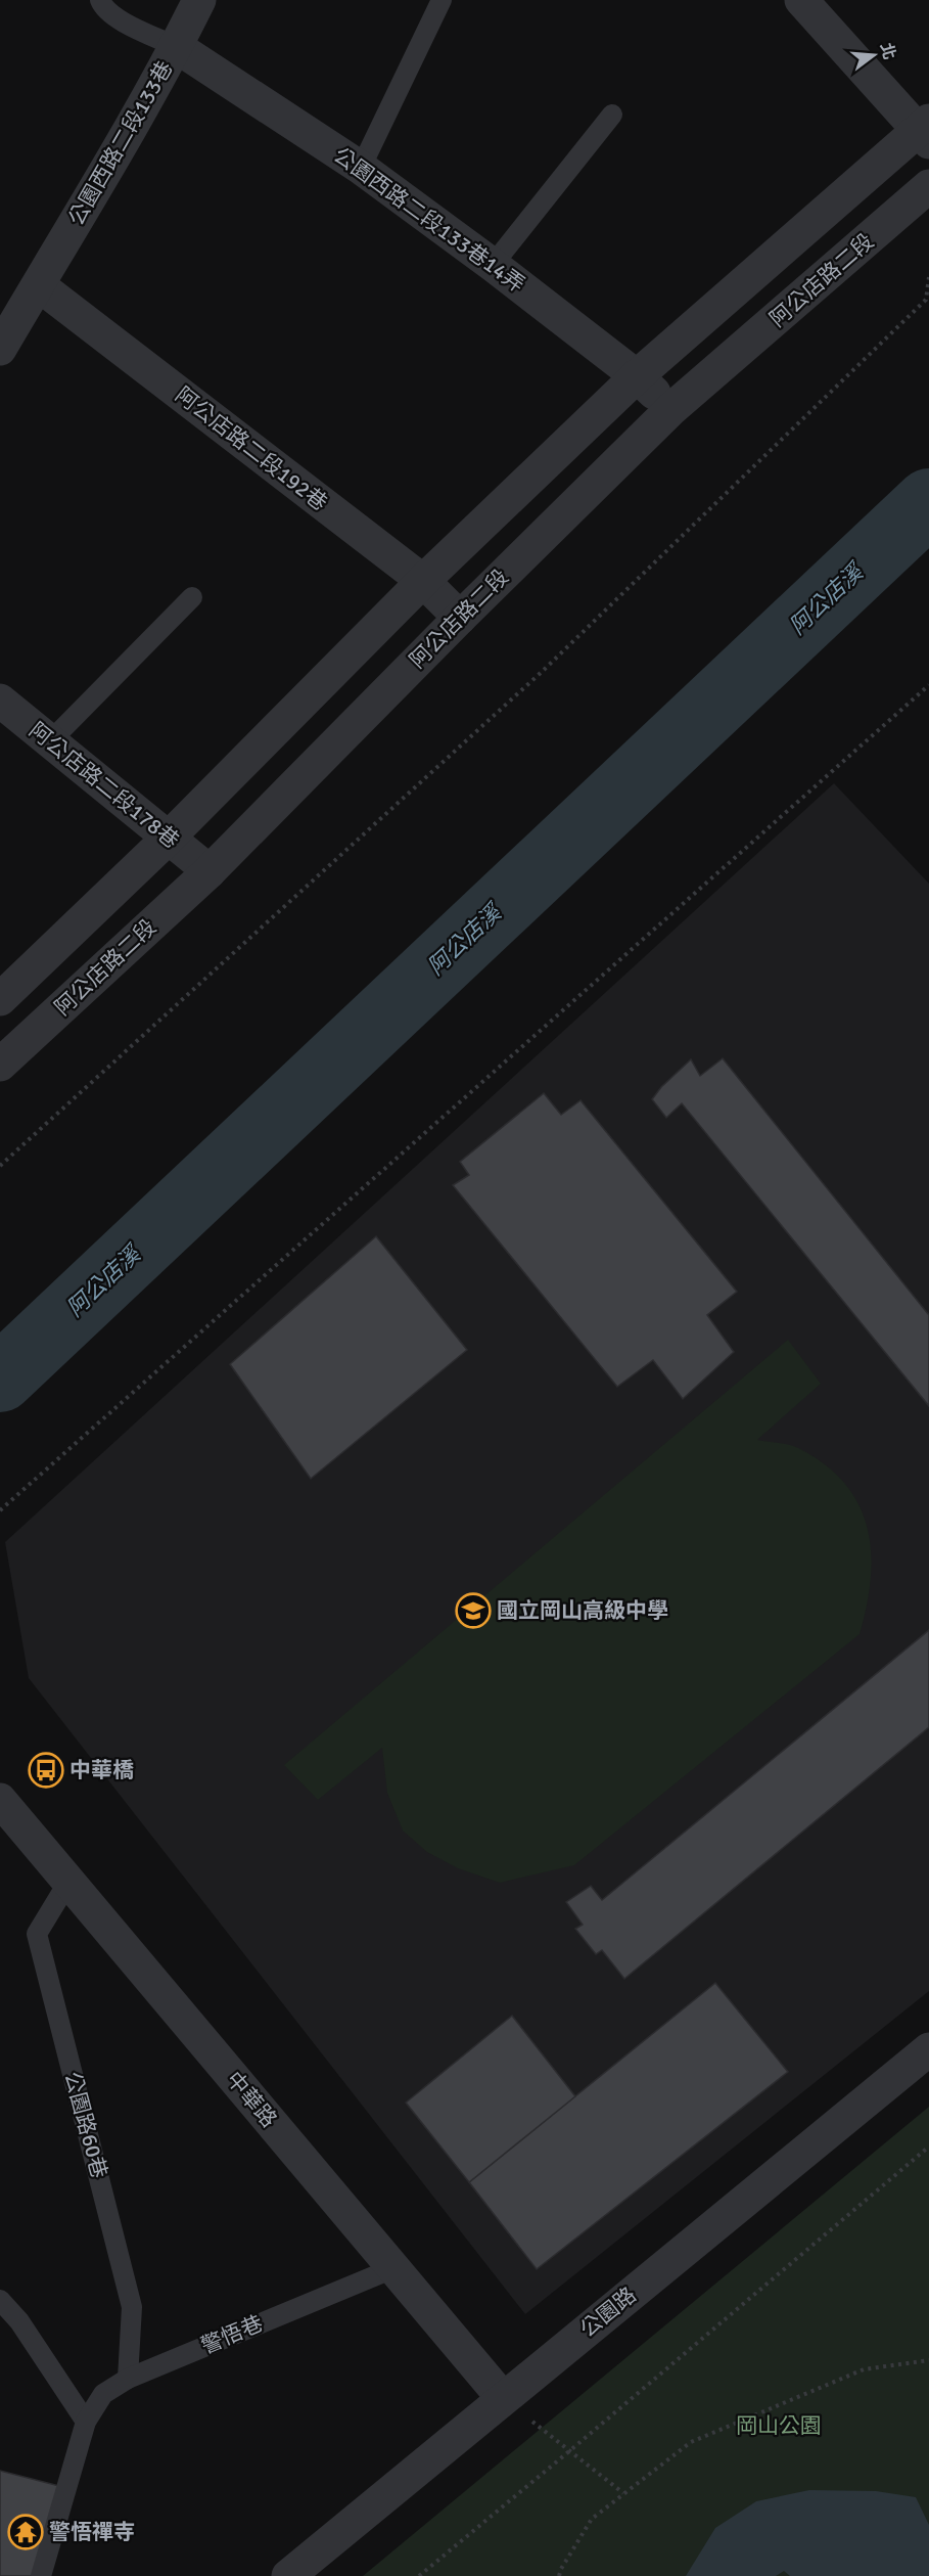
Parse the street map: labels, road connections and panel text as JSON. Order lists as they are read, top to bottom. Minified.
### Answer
{"streets":{"street":["公園西路二段133巷","公園西路二段133巷14弄","阿公店路二段","阿公店路二段192巷","阿公店路二段178巷","中華路","公園路"],"lane":["公園路60巷","警悟巷"]},"crossings":[["公園西路二段133巷","公園西路二段133巷14弄"],["公園西路二段133巷","阿公店路二段192巷"],["公園西路二段133巷14弄","阿公店路二段"],["阿公店路二段","阿公店路二段192巷"],["阿公店路二段","阿公店路二段178巷"],["中華路","公園路60巷"],["中華路","公園路"],["中華路","警悟巷"],["公園路60巷","警悟巷"]],"water":["阿公店溪"],"parks":["岡山公園"],"places":{"school or university":["國立岡山高級中學"],"bus stop":["中華橋"],"temple":["警悟禪寺"]},"north":"right"}
